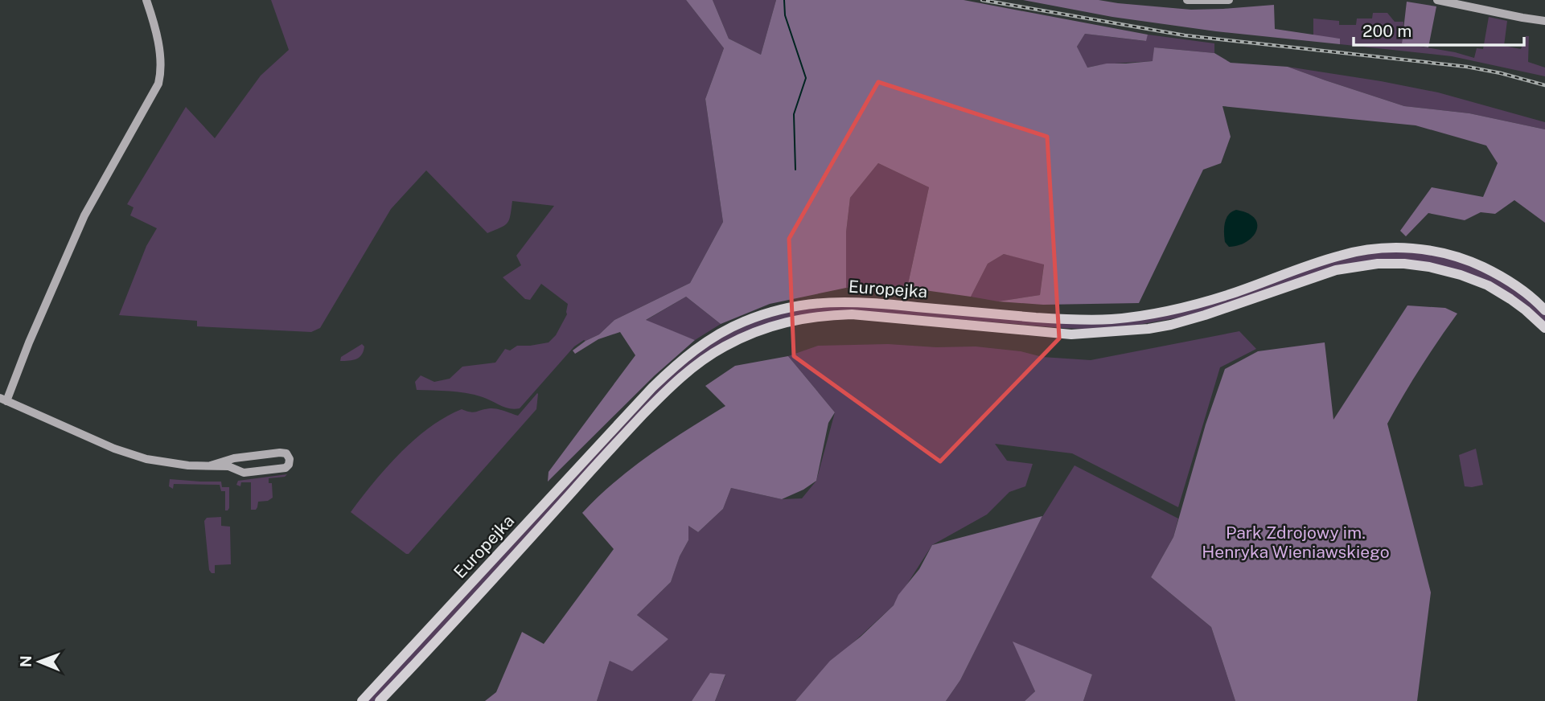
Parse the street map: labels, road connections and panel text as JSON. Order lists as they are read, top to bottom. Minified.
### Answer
{"streets":{"main road":["Europejka"]},"parks":["Park Zdrojowy im. Henryka Wieniawskiego"],"scale_bar":"200 m","north":"left"}
